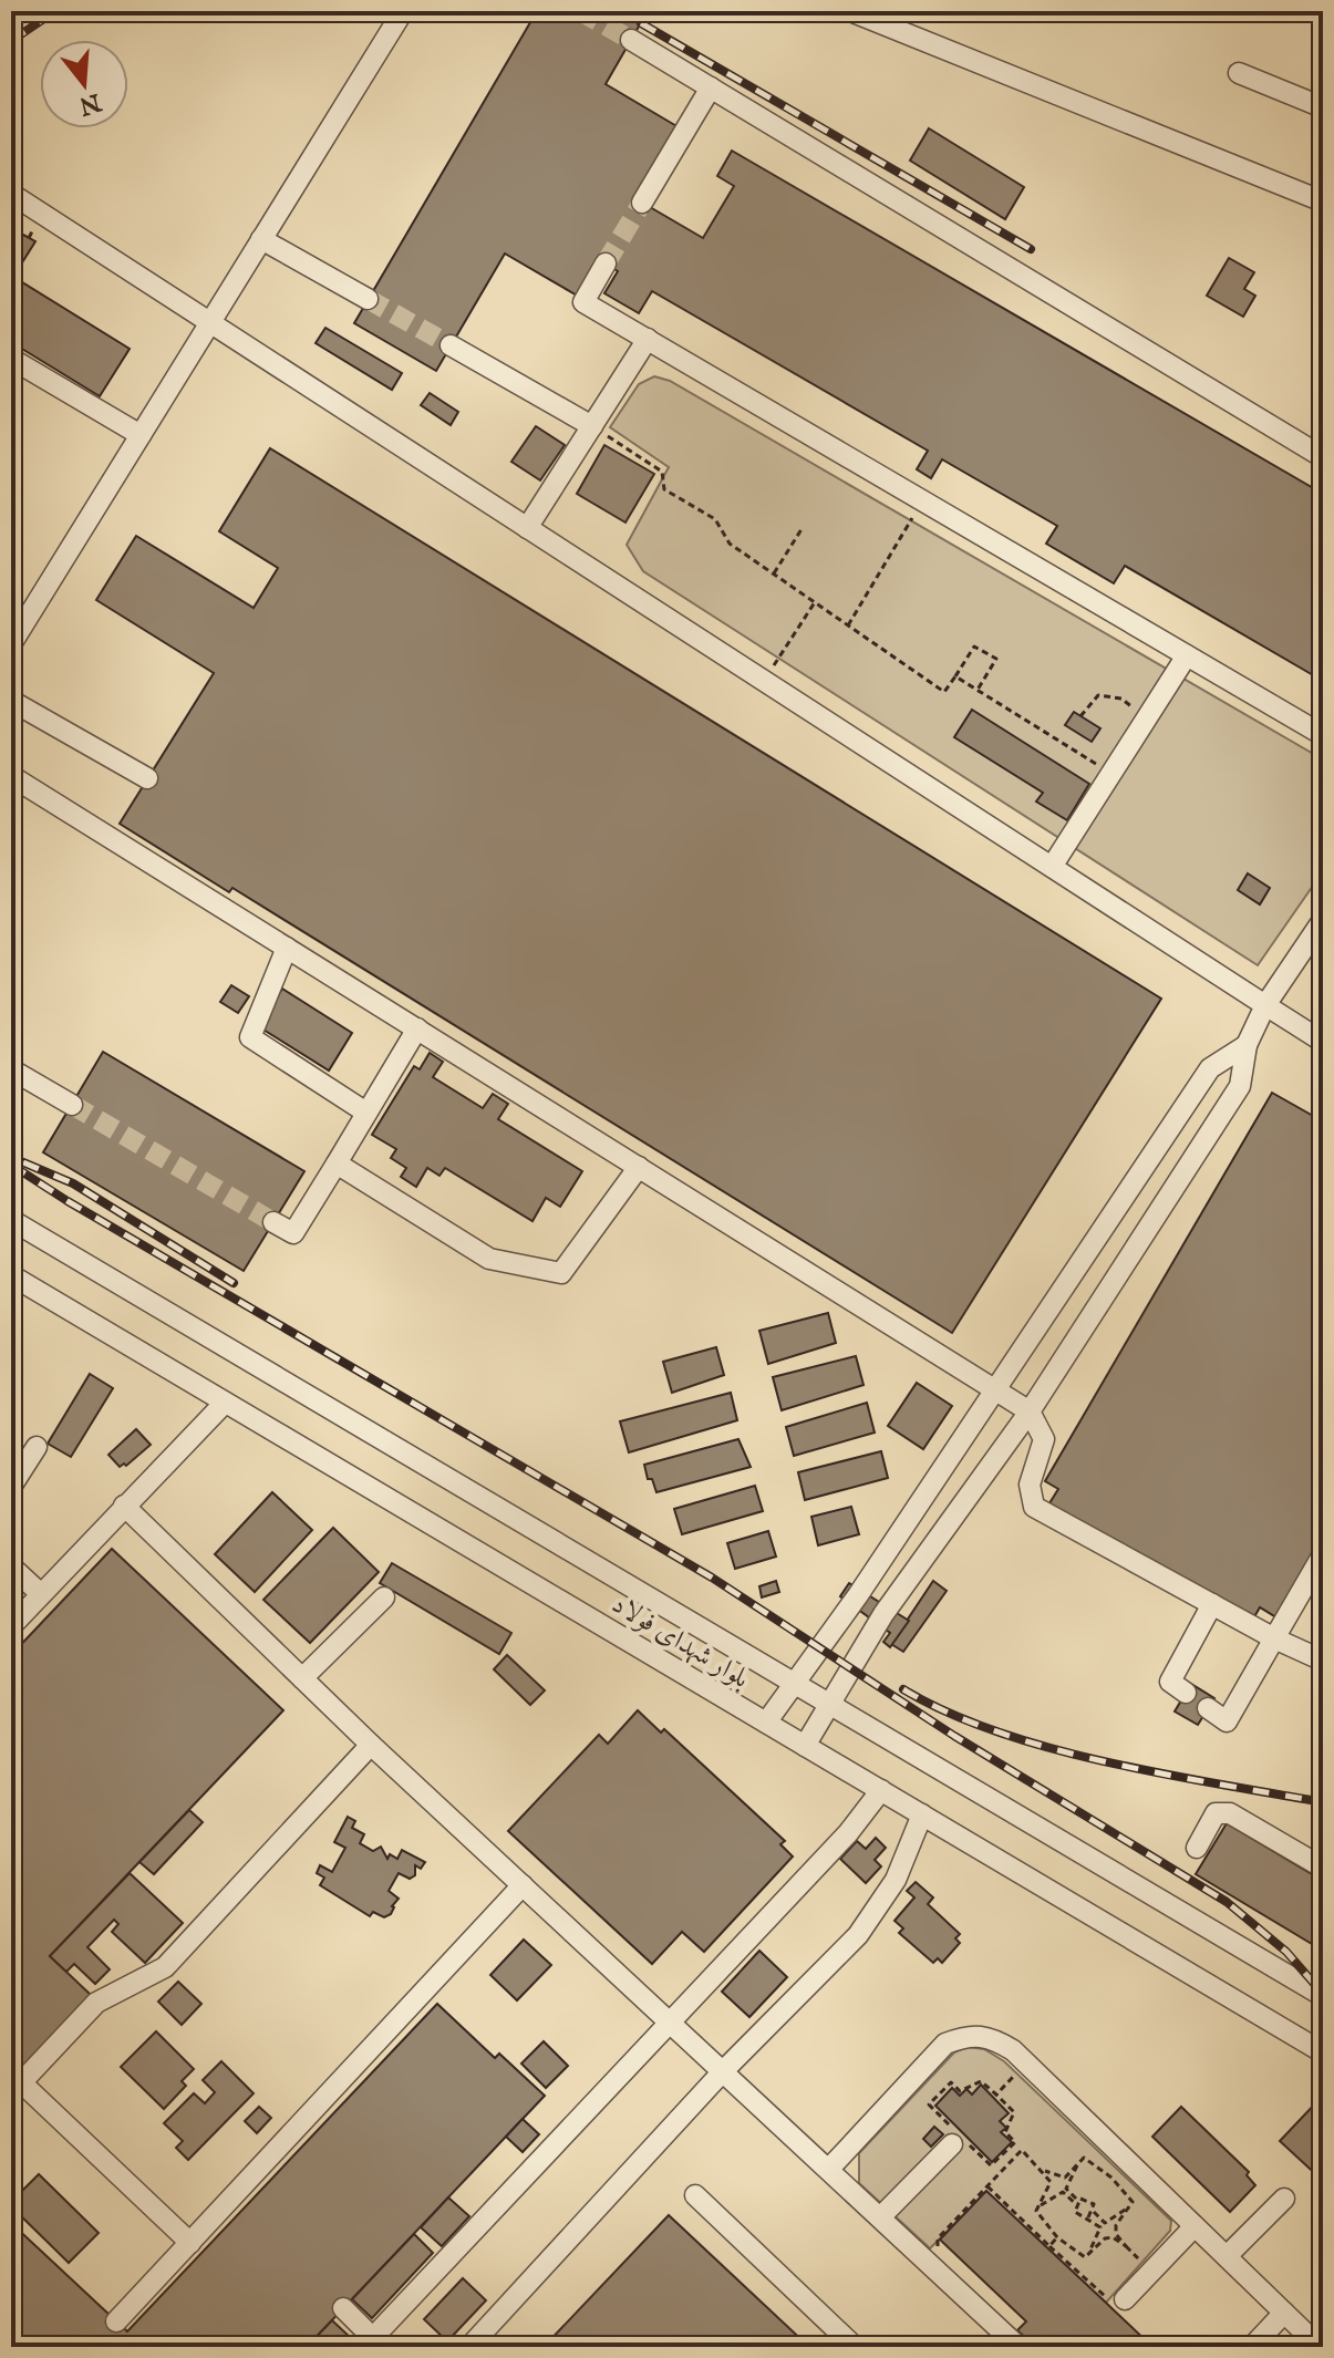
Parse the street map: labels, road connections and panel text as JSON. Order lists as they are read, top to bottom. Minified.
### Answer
{"streets":{"street":["بلوار شهدای فولاد"]},"north":"bottom"}
